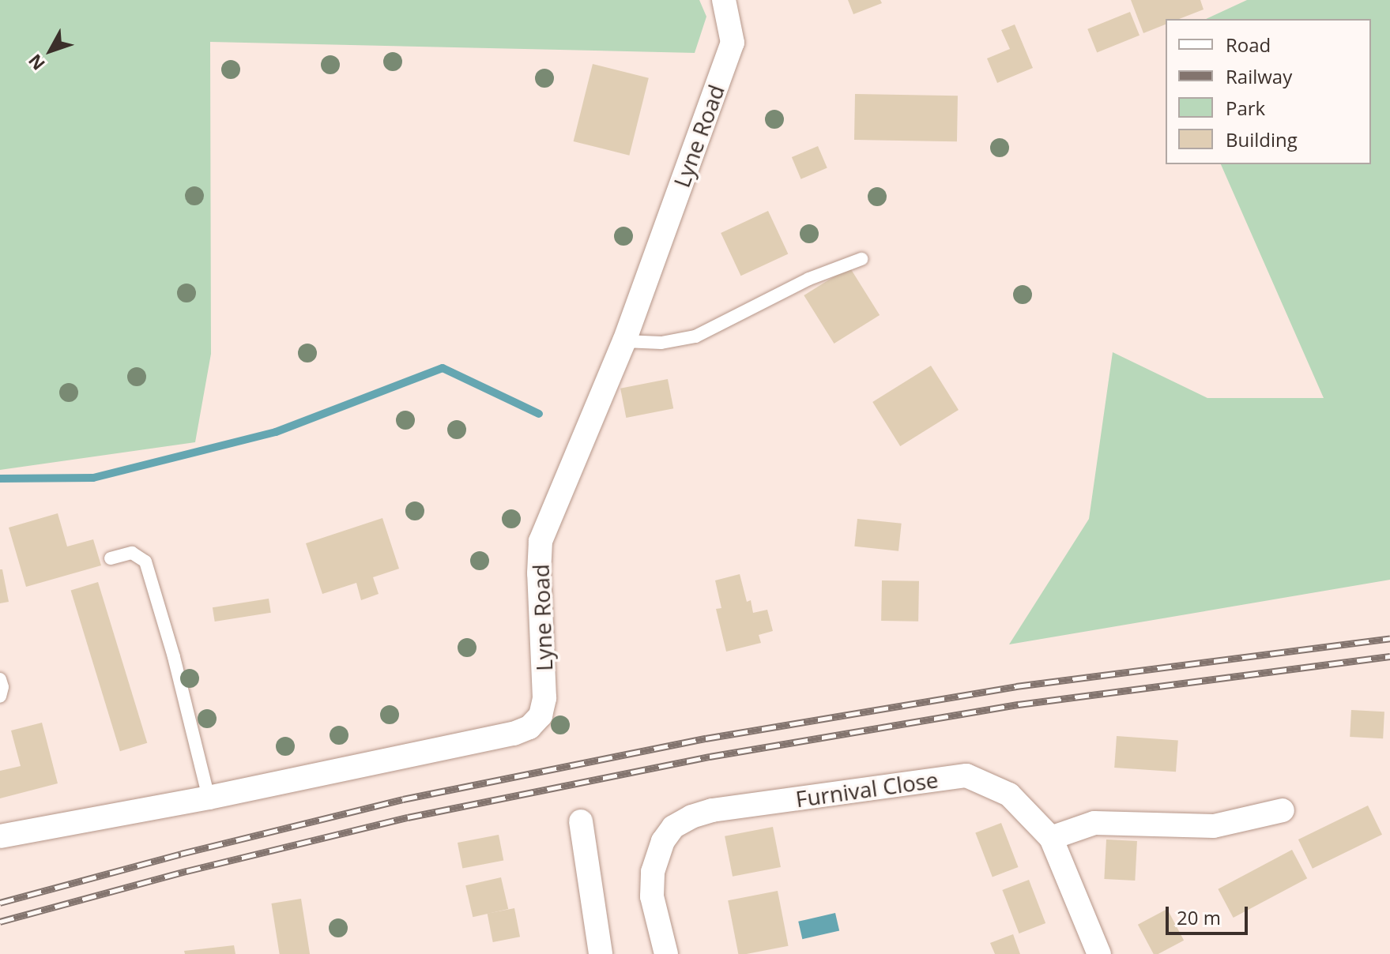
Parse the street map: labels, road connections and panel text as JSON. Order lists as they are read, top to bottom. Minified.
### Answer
{"streets":{"street":["Lyne Road","Furnival Close"]},"legend":["Road","Railway","Park","Building"],"scale_bar":"20 m","north":"bottom left"}
